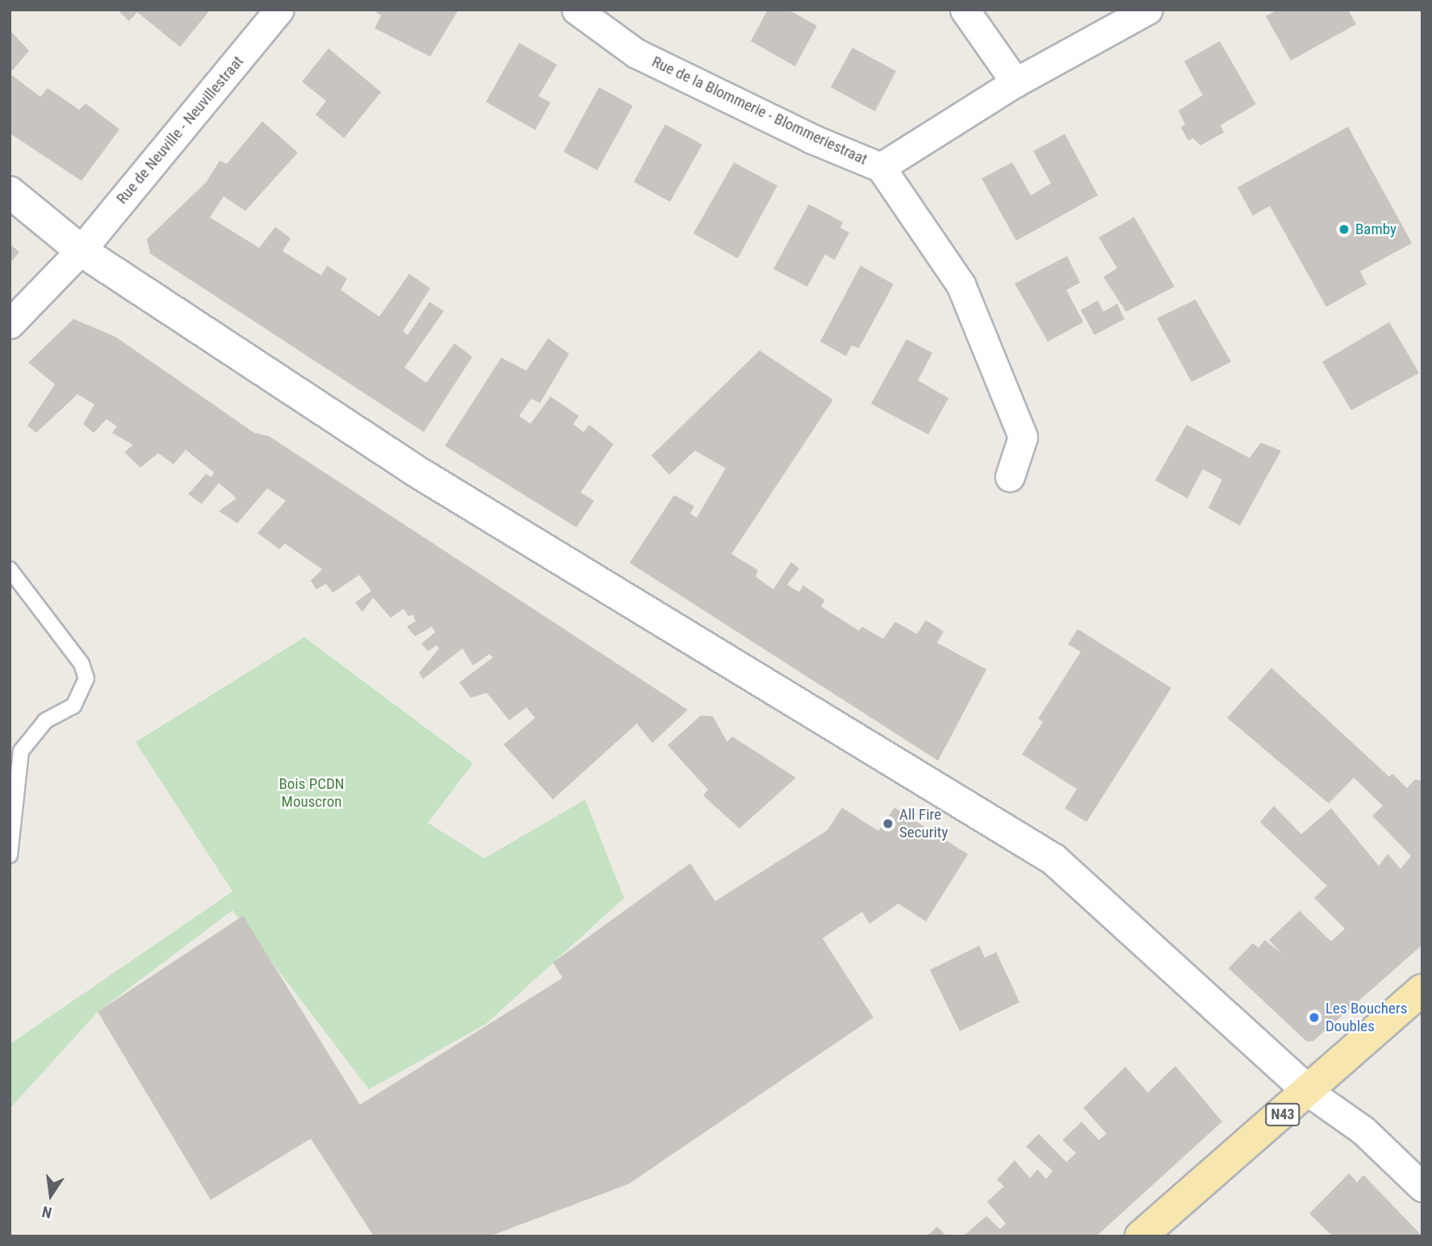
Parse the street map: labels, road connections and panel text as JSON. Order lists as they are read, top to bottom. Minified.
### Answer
{"streets":{"main road":["N43"],"street":["Rue de la Blommerie - Blommeriestraat","Rue de Neuville - Neuvillestraat"]},"parks":["Bois PCDN Mouscron"],"places":["Bamby","All Fire Security","Les Bouchers Doubles"],"north":"bottom"}
